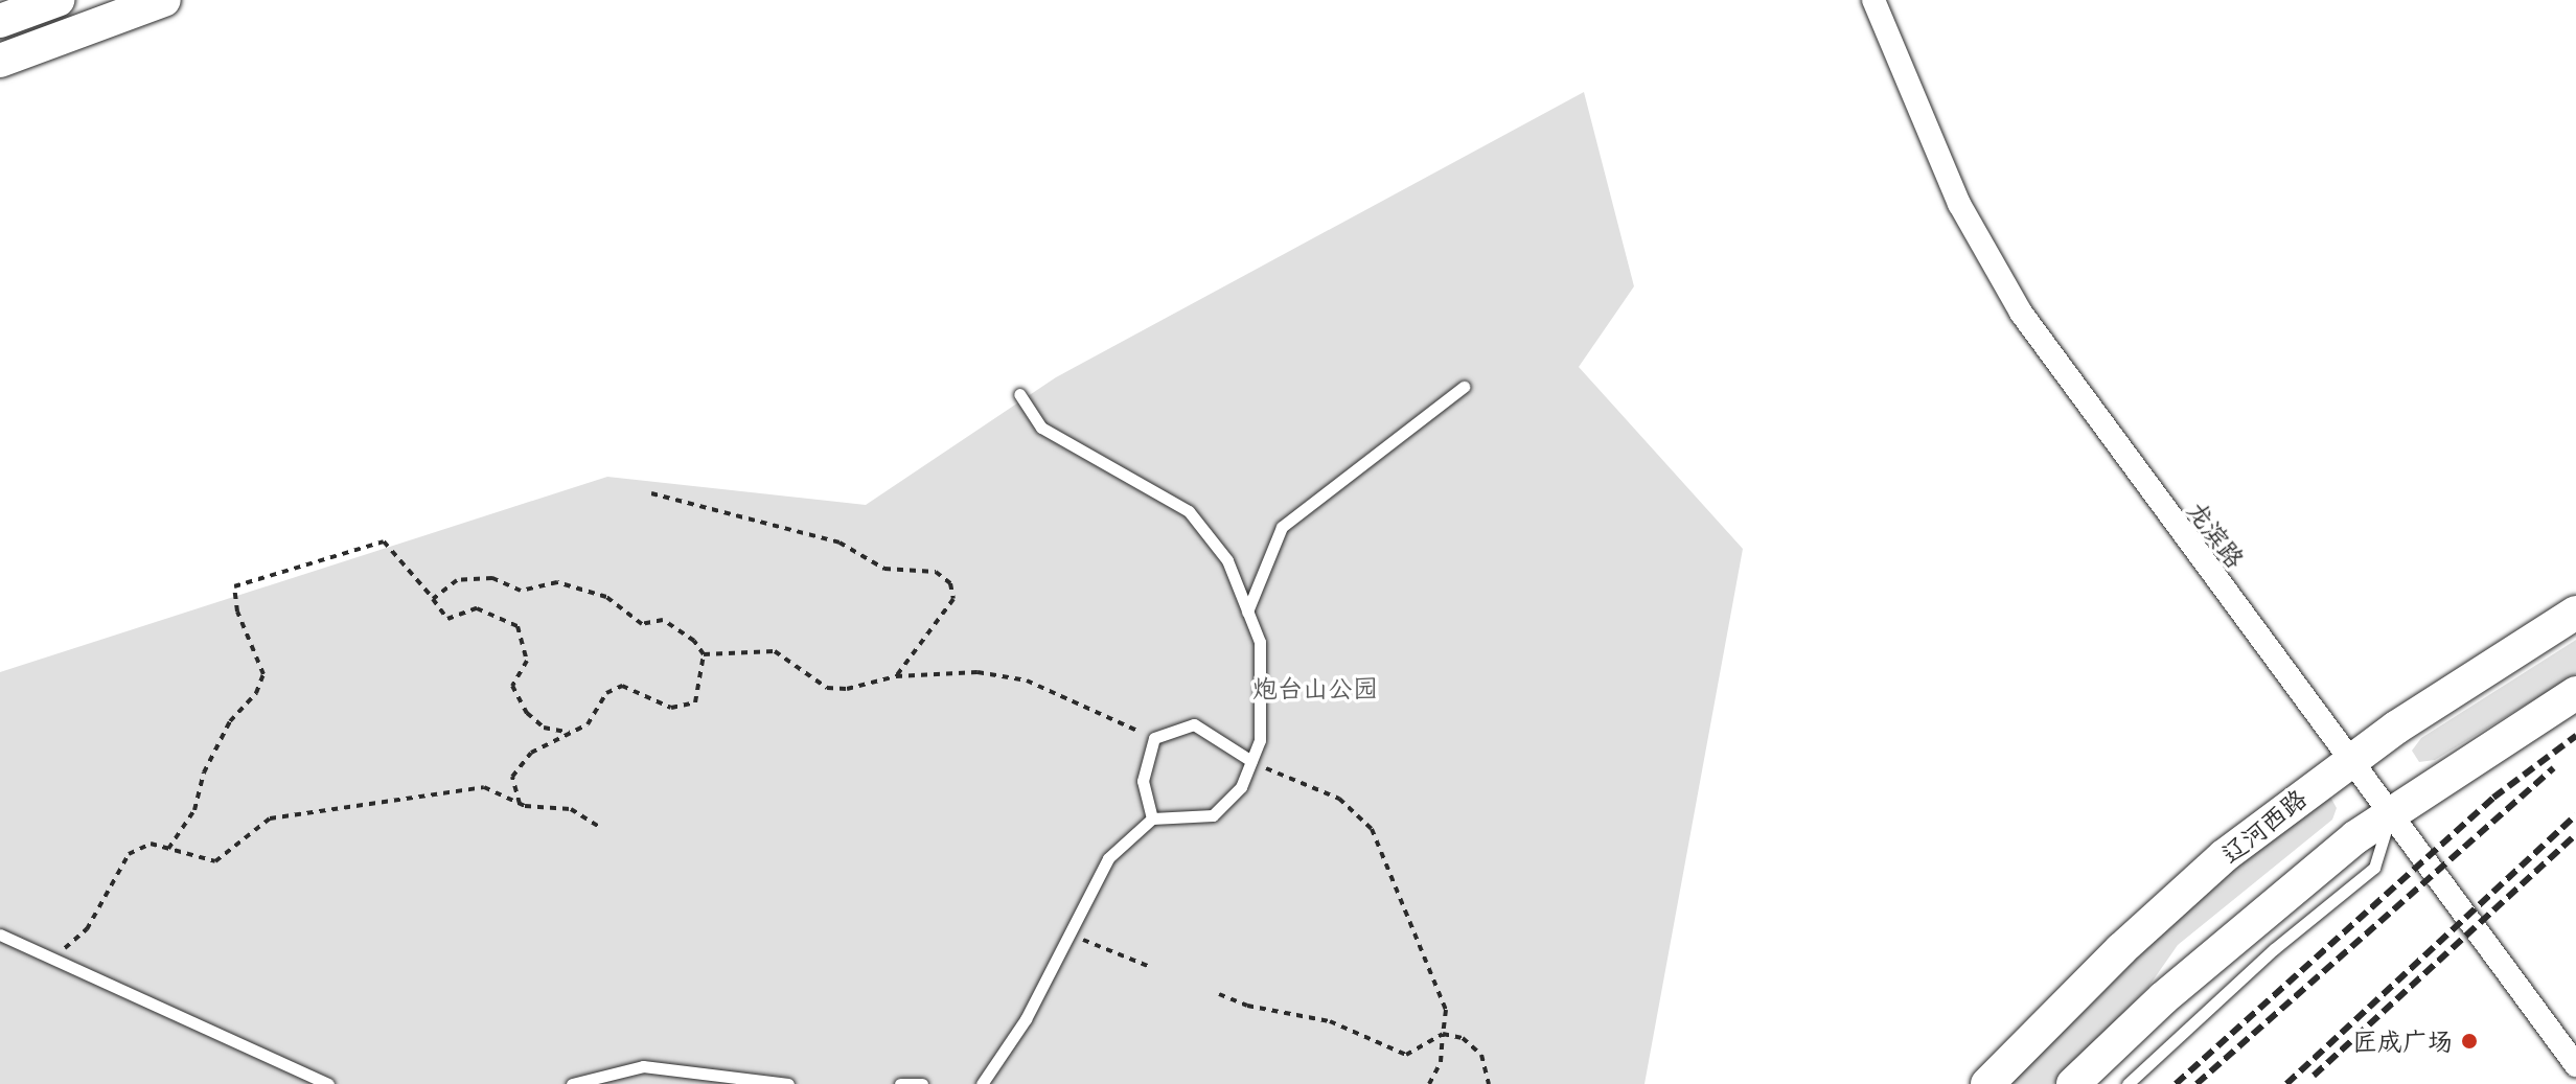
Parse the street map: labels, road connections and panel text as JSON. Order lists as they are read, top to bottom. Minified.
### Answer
{"streets":{"main road":["辽河西路"],"street":["龙滨路"]},"crossings":[["龙滨路","辽河西路"]],"parks":["炮台山公园"],"places":["匠成广场"]}
